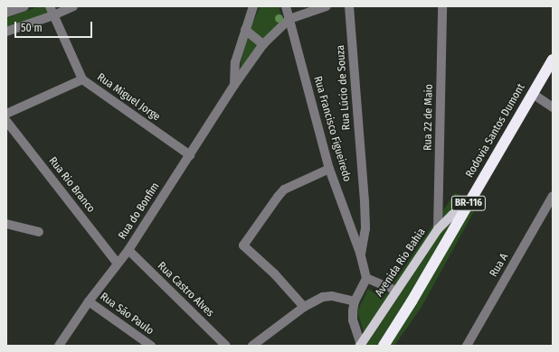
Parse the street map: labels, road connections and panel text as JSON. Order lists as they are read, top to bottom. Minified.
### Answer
{"streets":{"highway":["Rodovia Santos Dumont","BR-116"],"main road":["Avenida Rio Bahia"],"street":["Rua Lúcio de Souza","Rua Miguel Jorge","Rua 22 de Maio","Rua Francisco Figueiredo","Rua Rio Branco","Rua do Bonfim","Rua A","Rua Castro Alves","Rua São Paulo"]},"crossings":[["Rua Lúcio de Souza","Rua Francisco Figueiredo"],["Rua Miguel Jorge","Rua do Bonfim"],["Rua 22 de Maio","Avenida Rio Bahia"],["Rua Francisco Figueiredo","Rua do Bonfim"],["Rodovia Santos Dumont","Avenida Rio Bahia"],["Rua Rio Branco","Rua do Bonfim"],["Rua do Bonfim","Rua Castro Alves"],["Rua do Bonfim","Rua São Paulo"]],"scale_bar":"50 m"}
